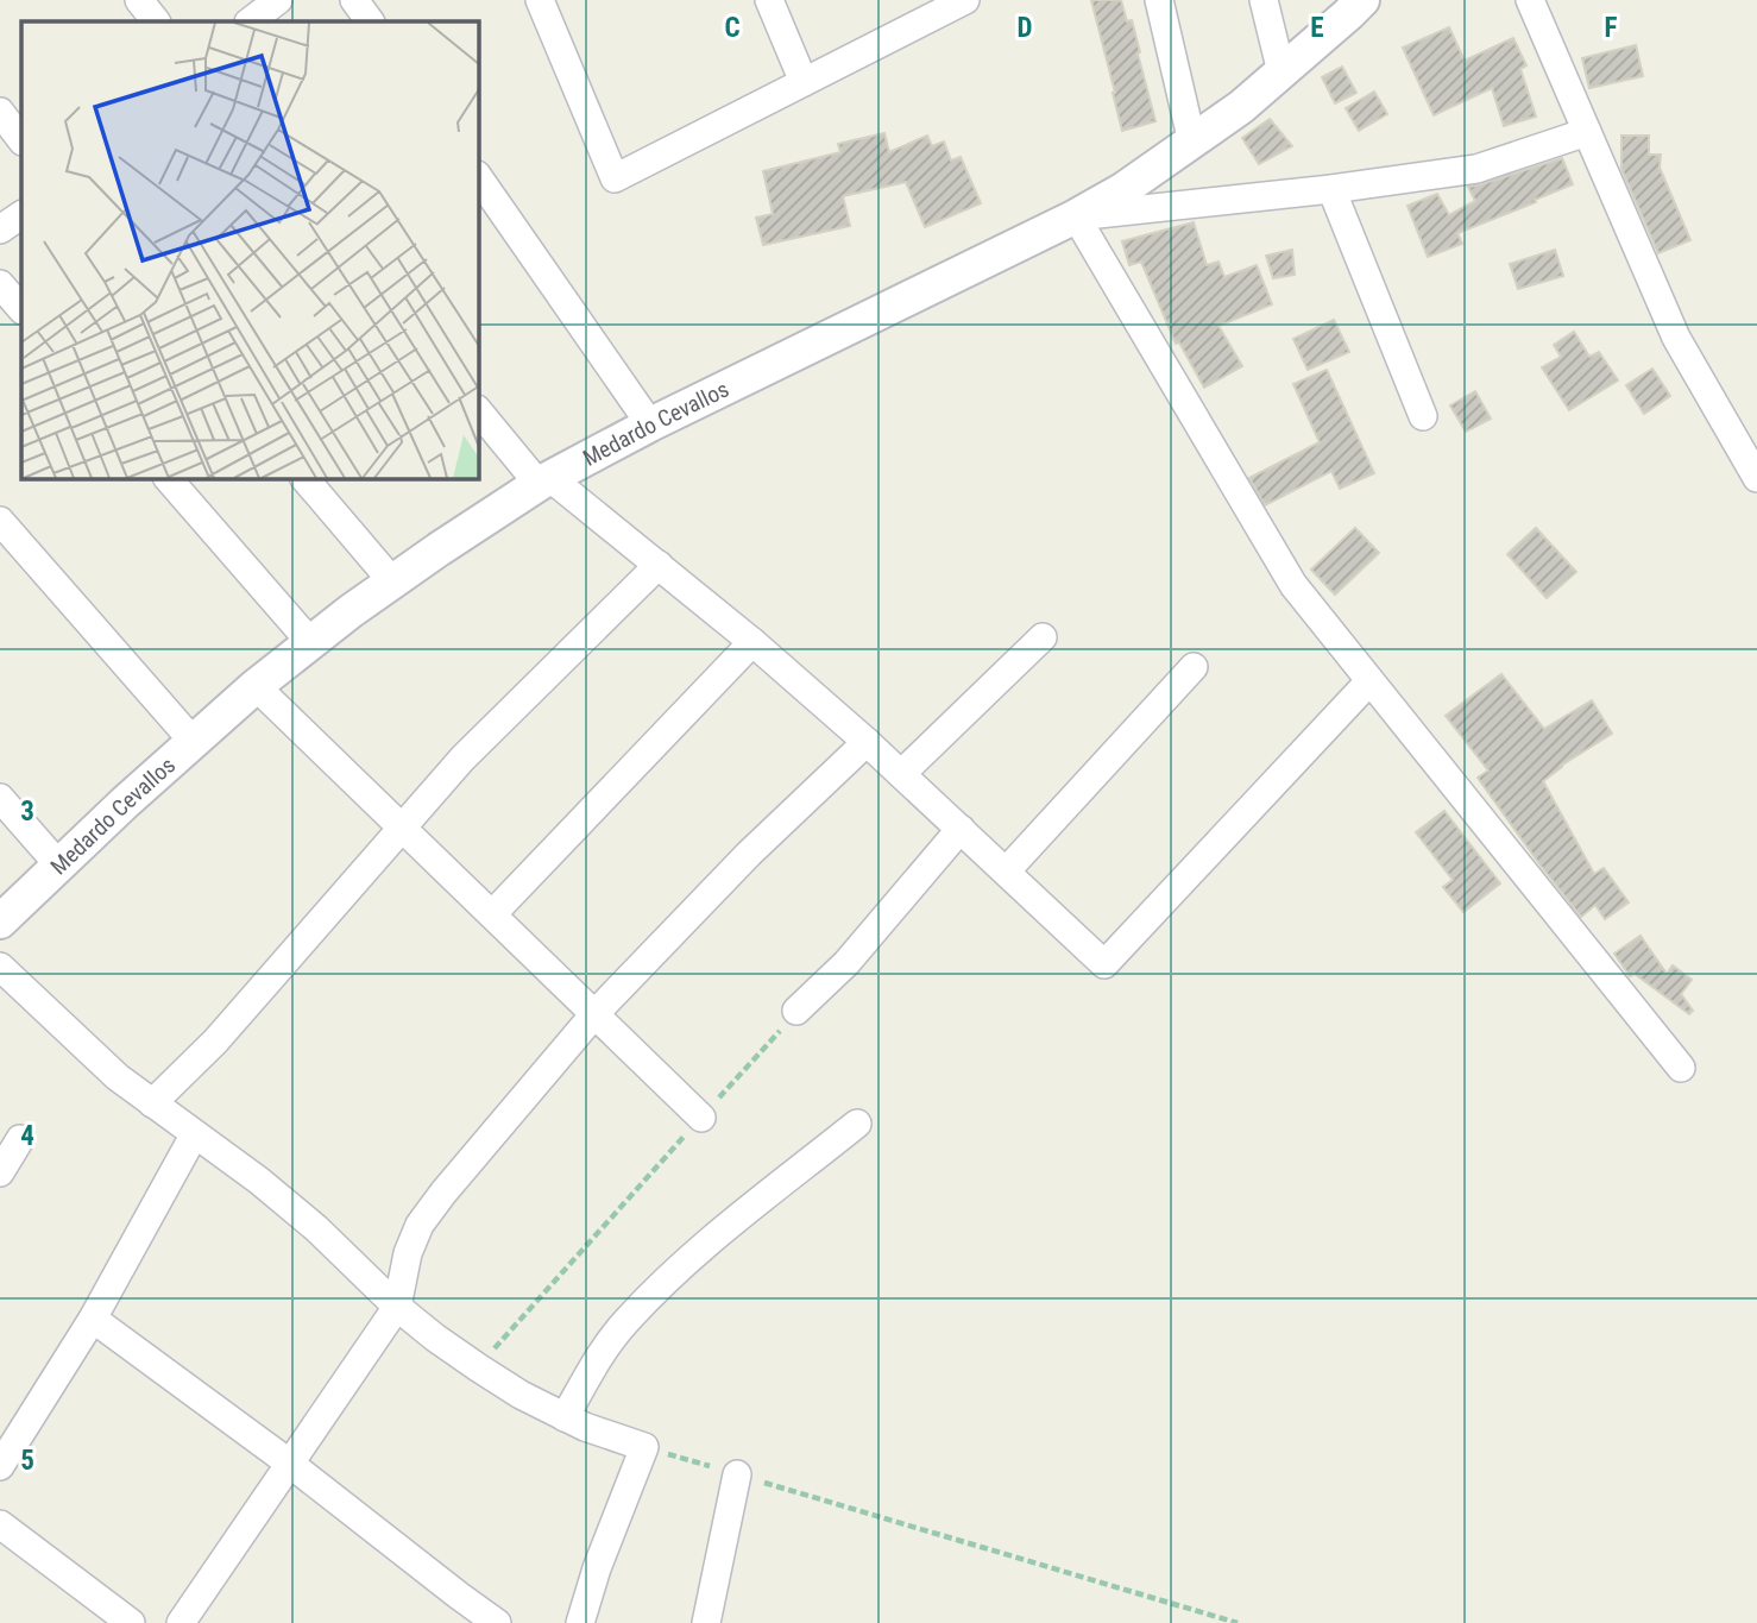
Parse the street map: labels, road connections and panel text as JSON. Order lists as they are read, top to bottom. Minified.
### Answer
{"streets":{"street":["Medardo Cevallos"]},"grid":{"columns":["C","D","E","F"],"rows":["3","4","5"]}}
